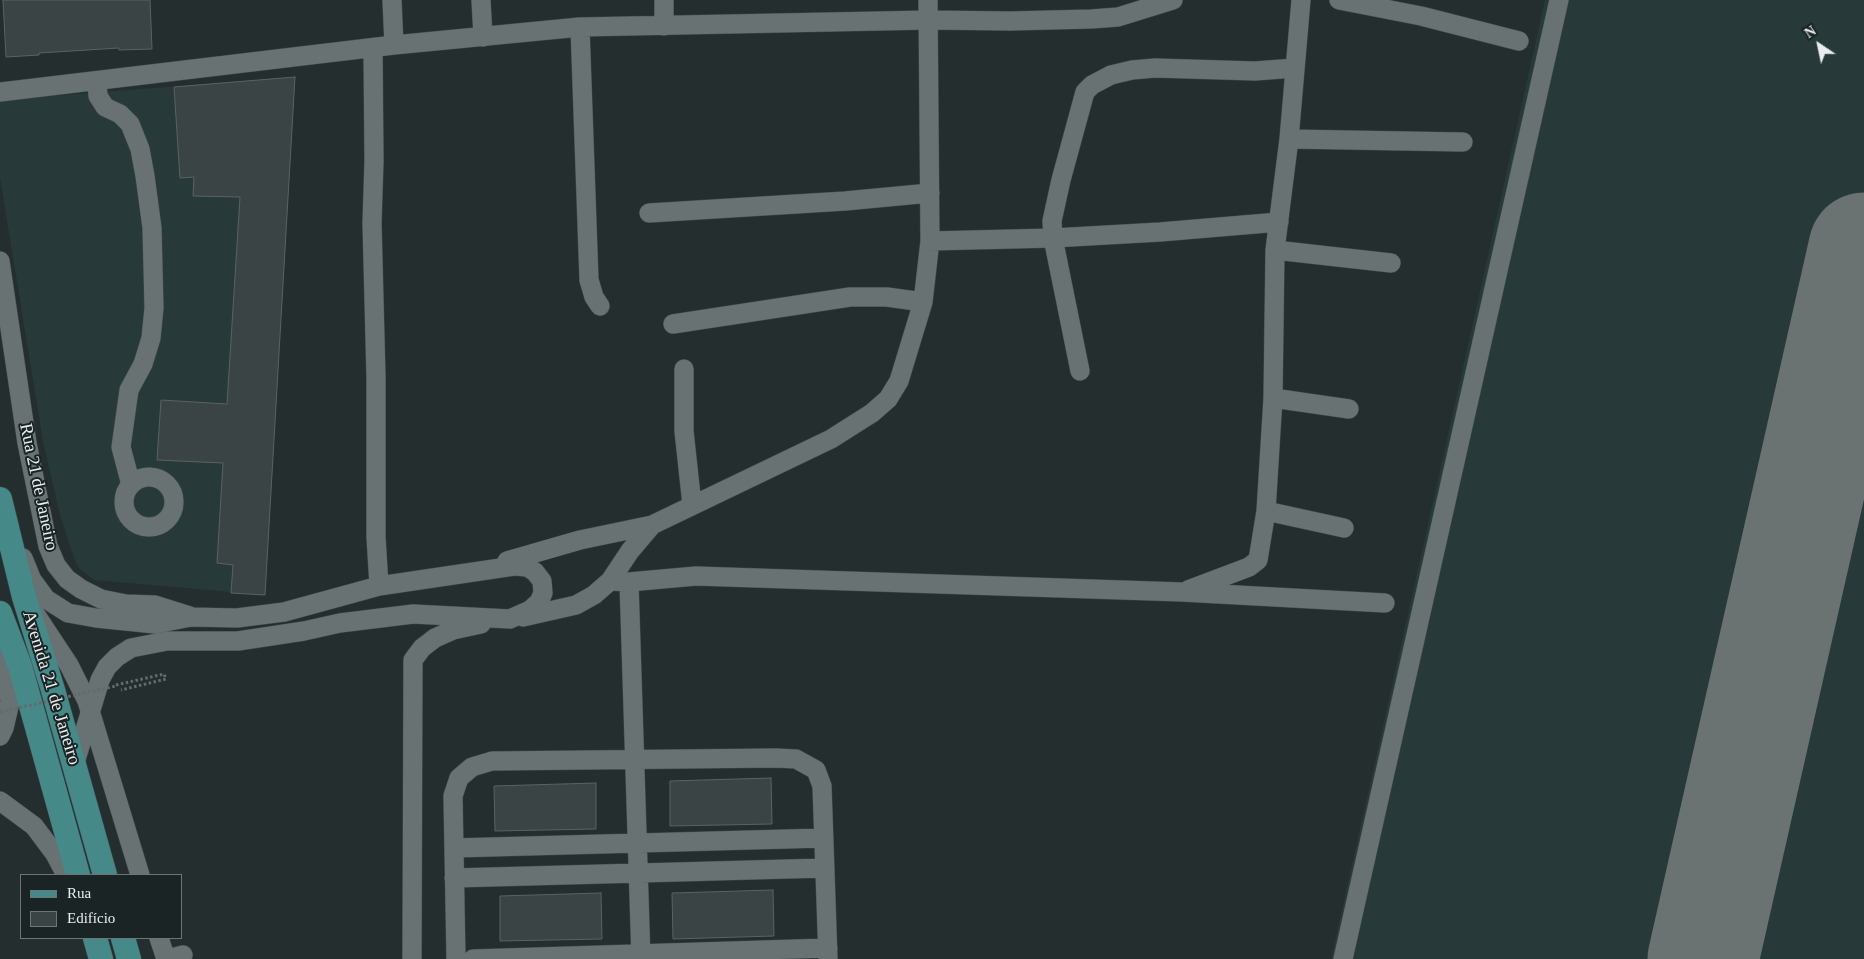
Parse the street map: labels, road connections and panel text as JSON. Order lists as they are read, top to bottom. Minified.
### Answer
{"streets":{"main road":["Avenida 21 de Janeiro"],"street":["Rua 21 de Janeiro"]},"legend":["Rua","Edifício"],"north":"top left"}
